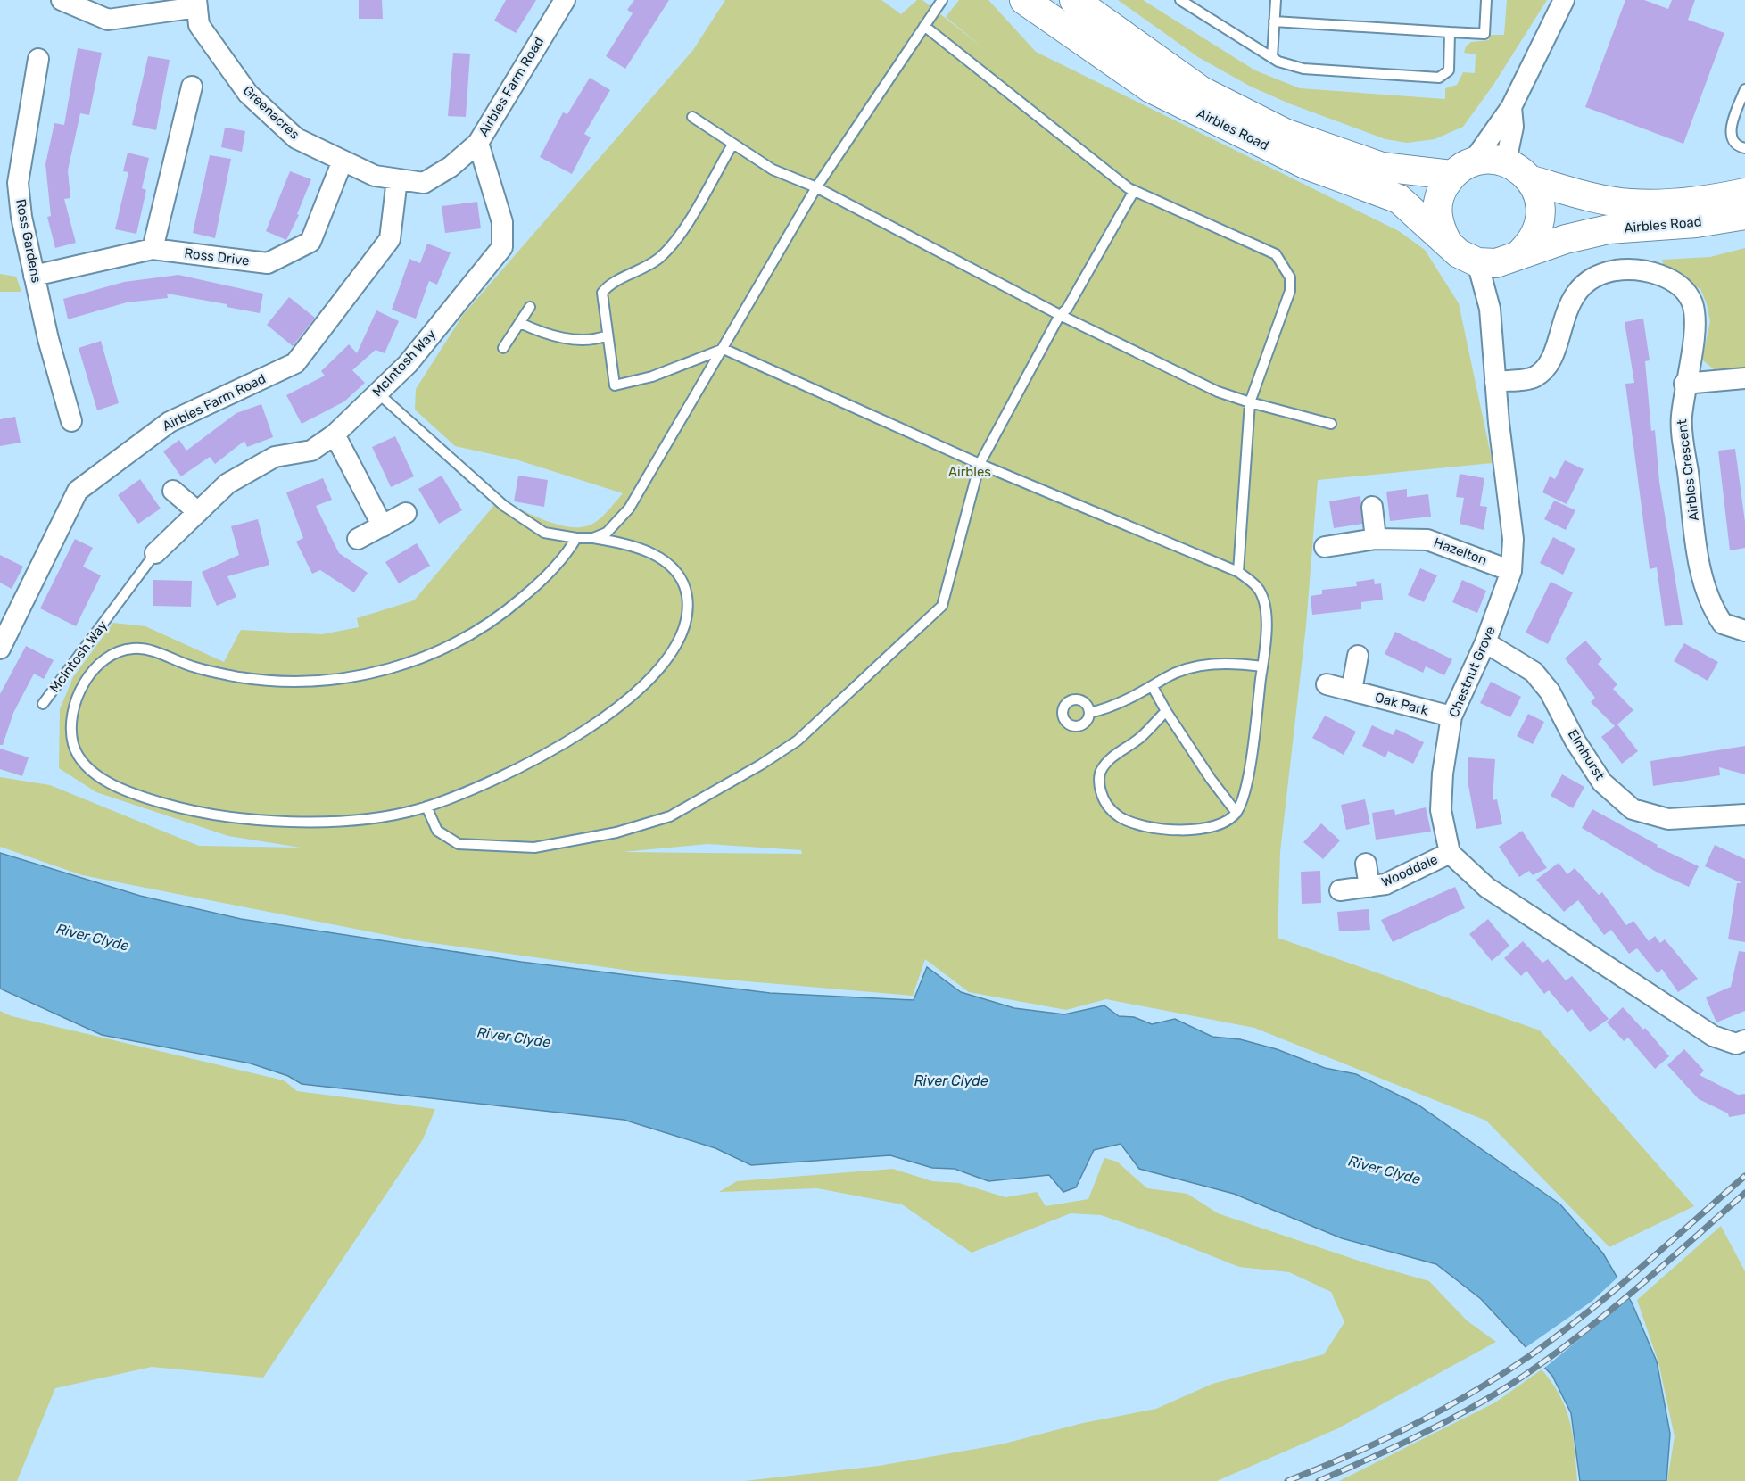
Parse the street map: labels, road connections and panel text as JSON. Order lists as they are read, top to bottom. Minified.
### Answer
{"streets":{"main road":["Airbles Road"],"street":["Airbles Farm Road","Greenacres","Ross Gardens","Ross Drive","McIntosh Way","Airbles Crescent","Hazelton","Chestnut Grove","Oak Park","Elmhurst","Wooddale"]},"crossings":[["Airbles Farm Road","Greenacres"],["Airbles Farm Road","McIntosh Way"],["Greenacres","Ross Drive"],["Airbles Road","Chestnut Grove"],["Ross Gardens","Ross Drive"],["Airbles Crescent","Chestnut Grove"],["Hazelton","Chestnut Grove"],["Chestnut Grove","Oak Park"],["Chestnut Grove","Elmhurst"],["Chestnut Grove","Wooddale"]],"water":["River Clyde"],"parks":["Airbles"]}
